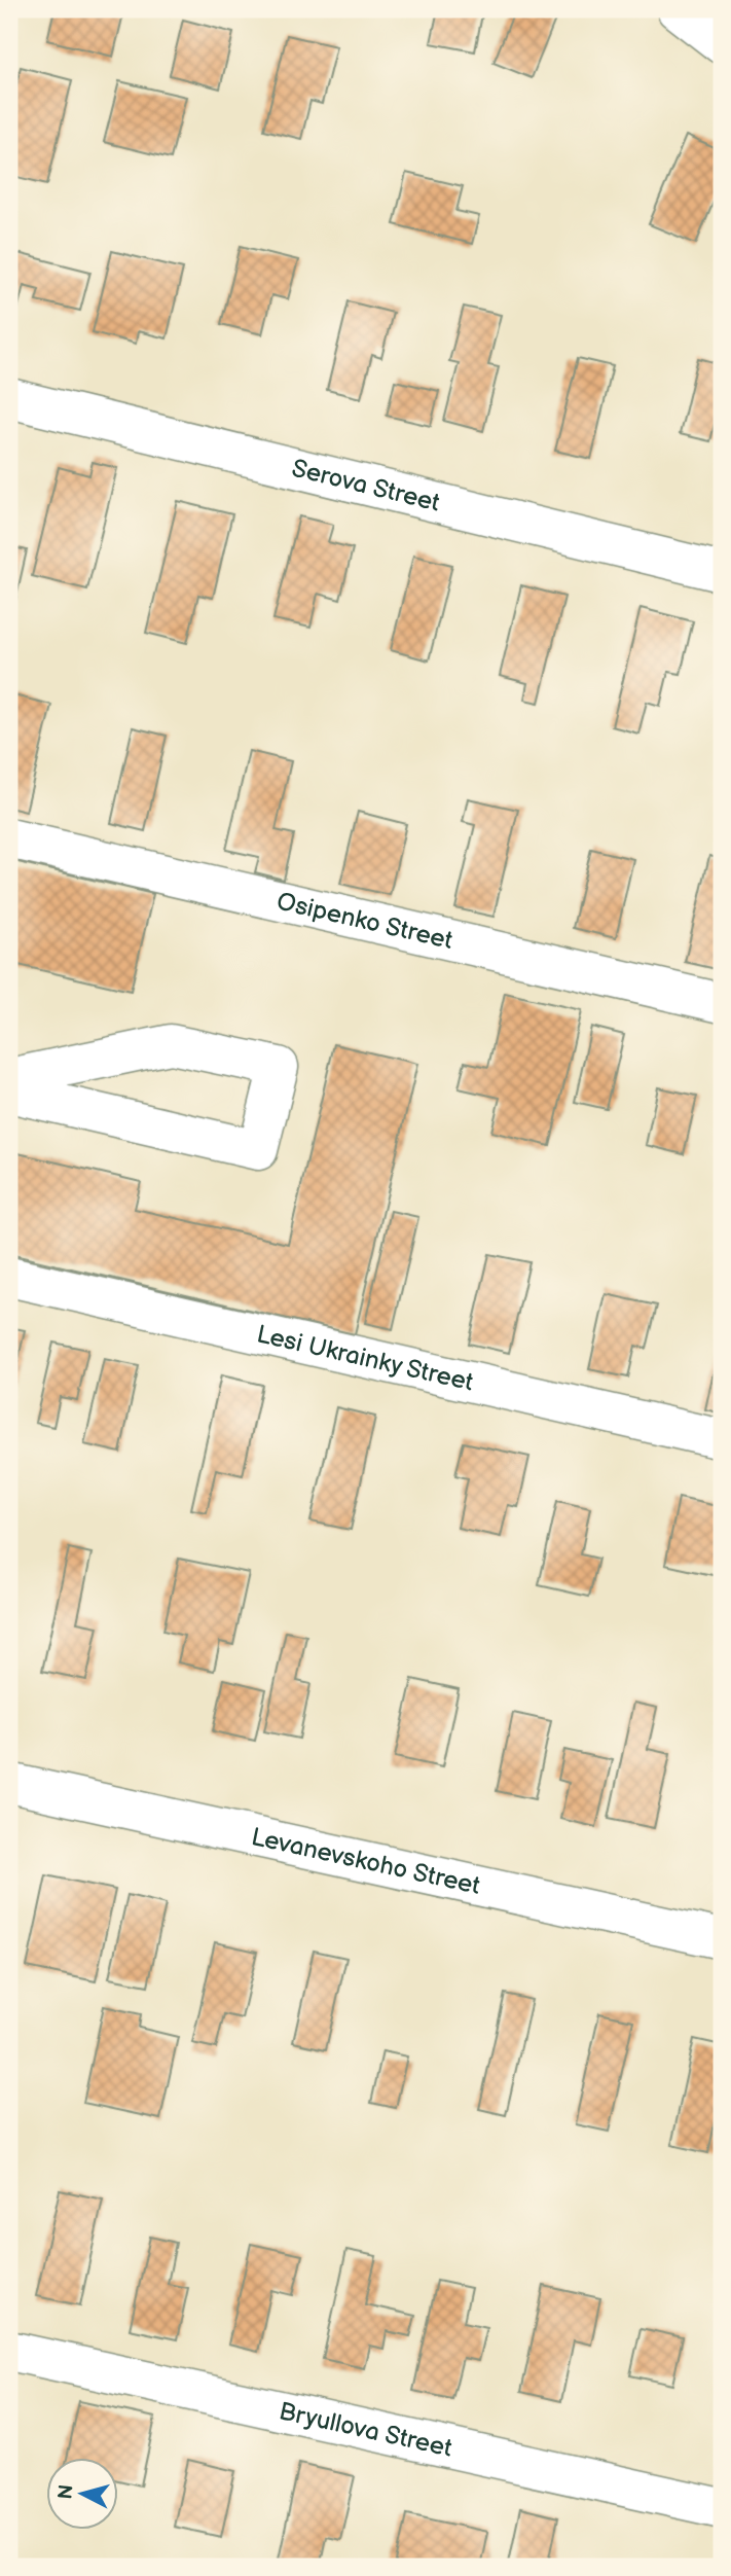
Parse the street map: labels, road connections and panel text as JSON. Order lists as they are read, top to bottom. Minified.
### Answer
{"streets":{"street":["Serova Street","Osipenko Street","Lesi Ukrainky Street","Levanevskoho Street","Bryullova Street"]},"north":"left"}
